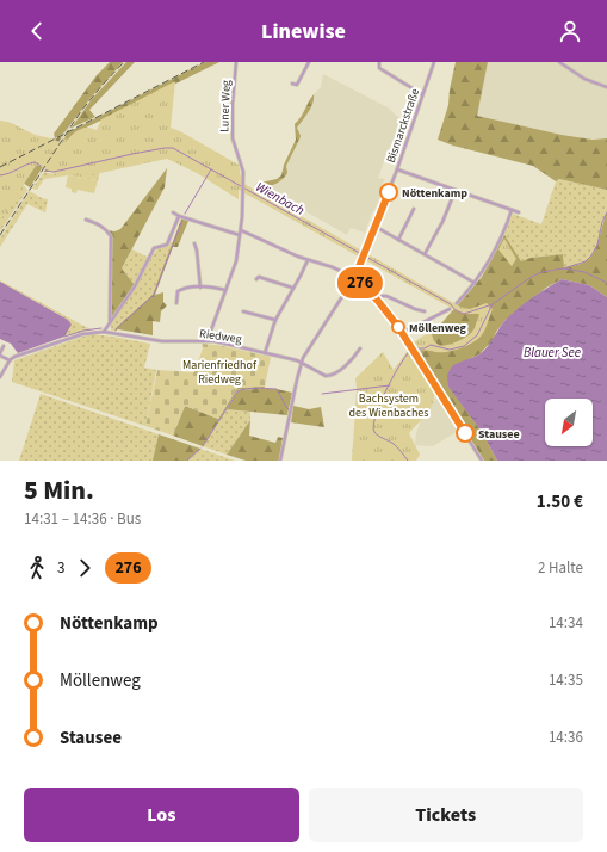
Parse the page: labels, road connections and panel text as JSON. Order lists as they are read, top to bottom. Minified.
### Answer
{"streets":{"street":["Luner Weg","Bismarckstraße","Riedweg"]},"crossings":[["Luner Weg","Riedweg"]],"water":["Wienbach","Blauer See"],"parks":["Marienfriedhof Riedweg","Bachsystem des Wienbaches"],"places":["Nöttenkamp","Möllenweg","Stausee"],"lines":["bus line 276"],"north":"bottom left","page":{"header":"Linewise","on_map":"276","heading":["5 Min.","14:31 – 14:36 · Bus","1.50 €"],"legs":["3","276","2 Halte"],"list":[{"name":"Nöttenkamp","value":"14:34"},{"name":"Möllenweg","value":"14:35"},{"name":"Stausee","value":"14:36"}],"buttons":["Los","Tickets"]}}
